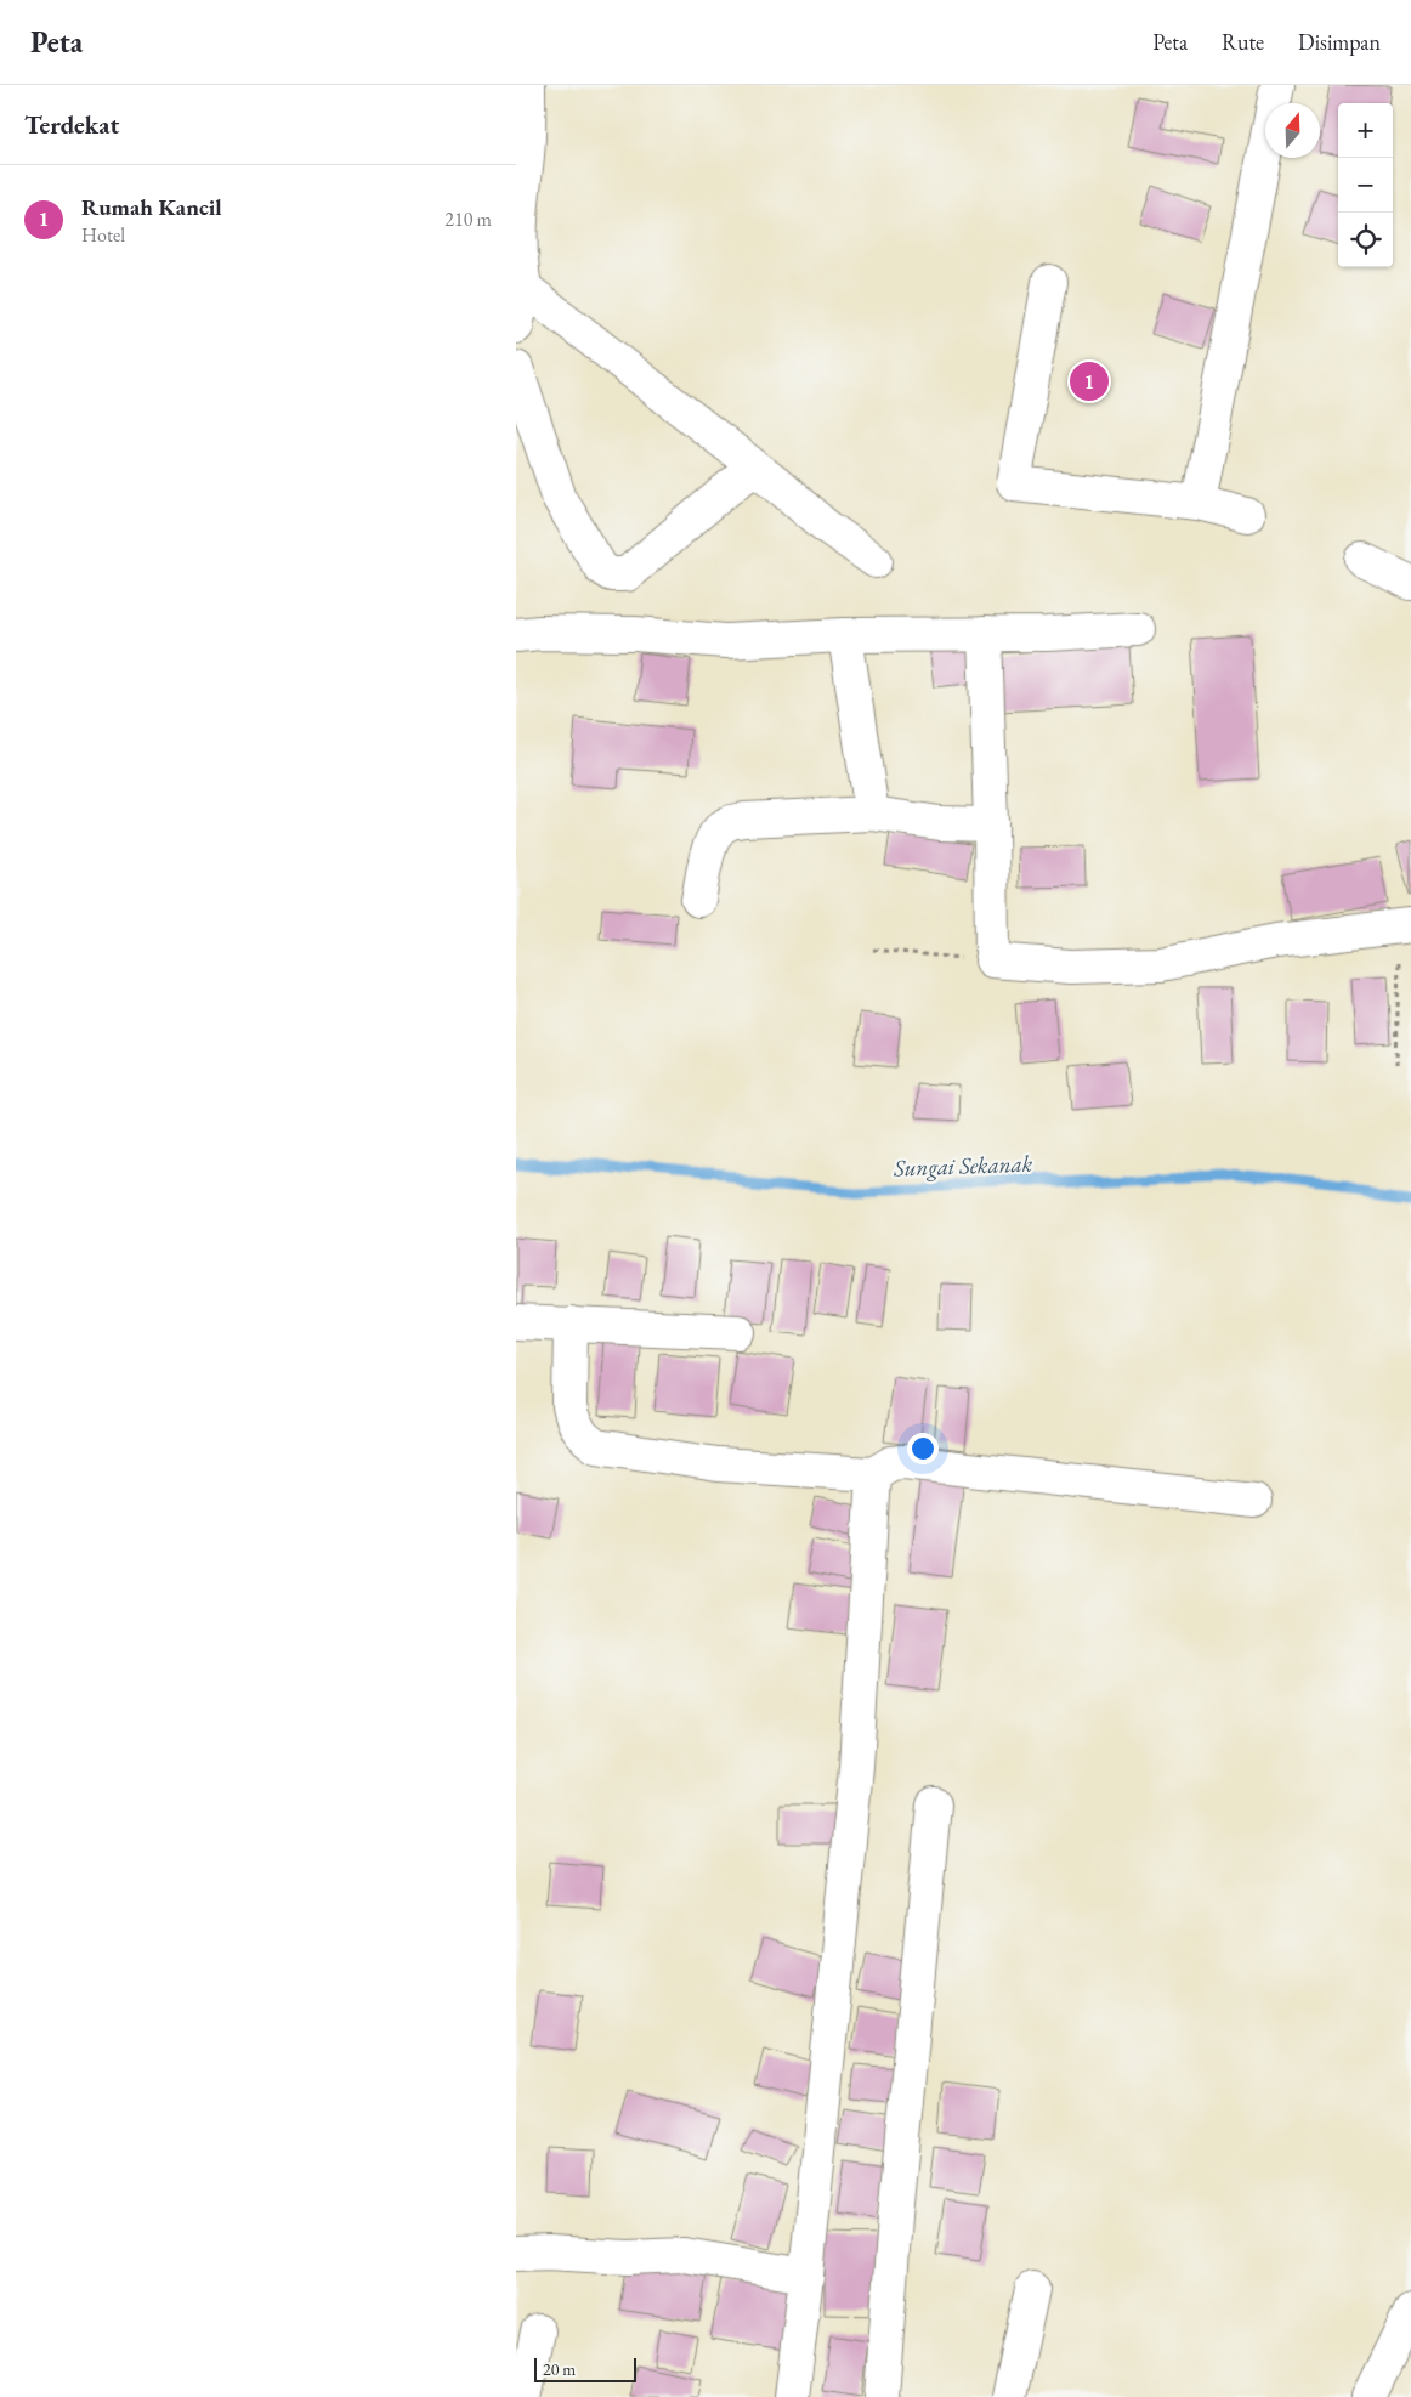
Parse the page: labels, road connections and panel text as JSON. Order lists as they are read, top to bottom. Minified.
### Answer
{"water":["Sungai Sekanak"],"scale_bar":"20 m","north":"top","page":{"header":"Peta","nav":["Peta","Rute","Disimpan"],"heading":"Terdekat","map_buttons":["+","−"],"list":[{"mark":"1","name":"Rumah Kancil","note":"Hotel","value":"210 m"}],"pins":"1","scale":"20 m"}}
